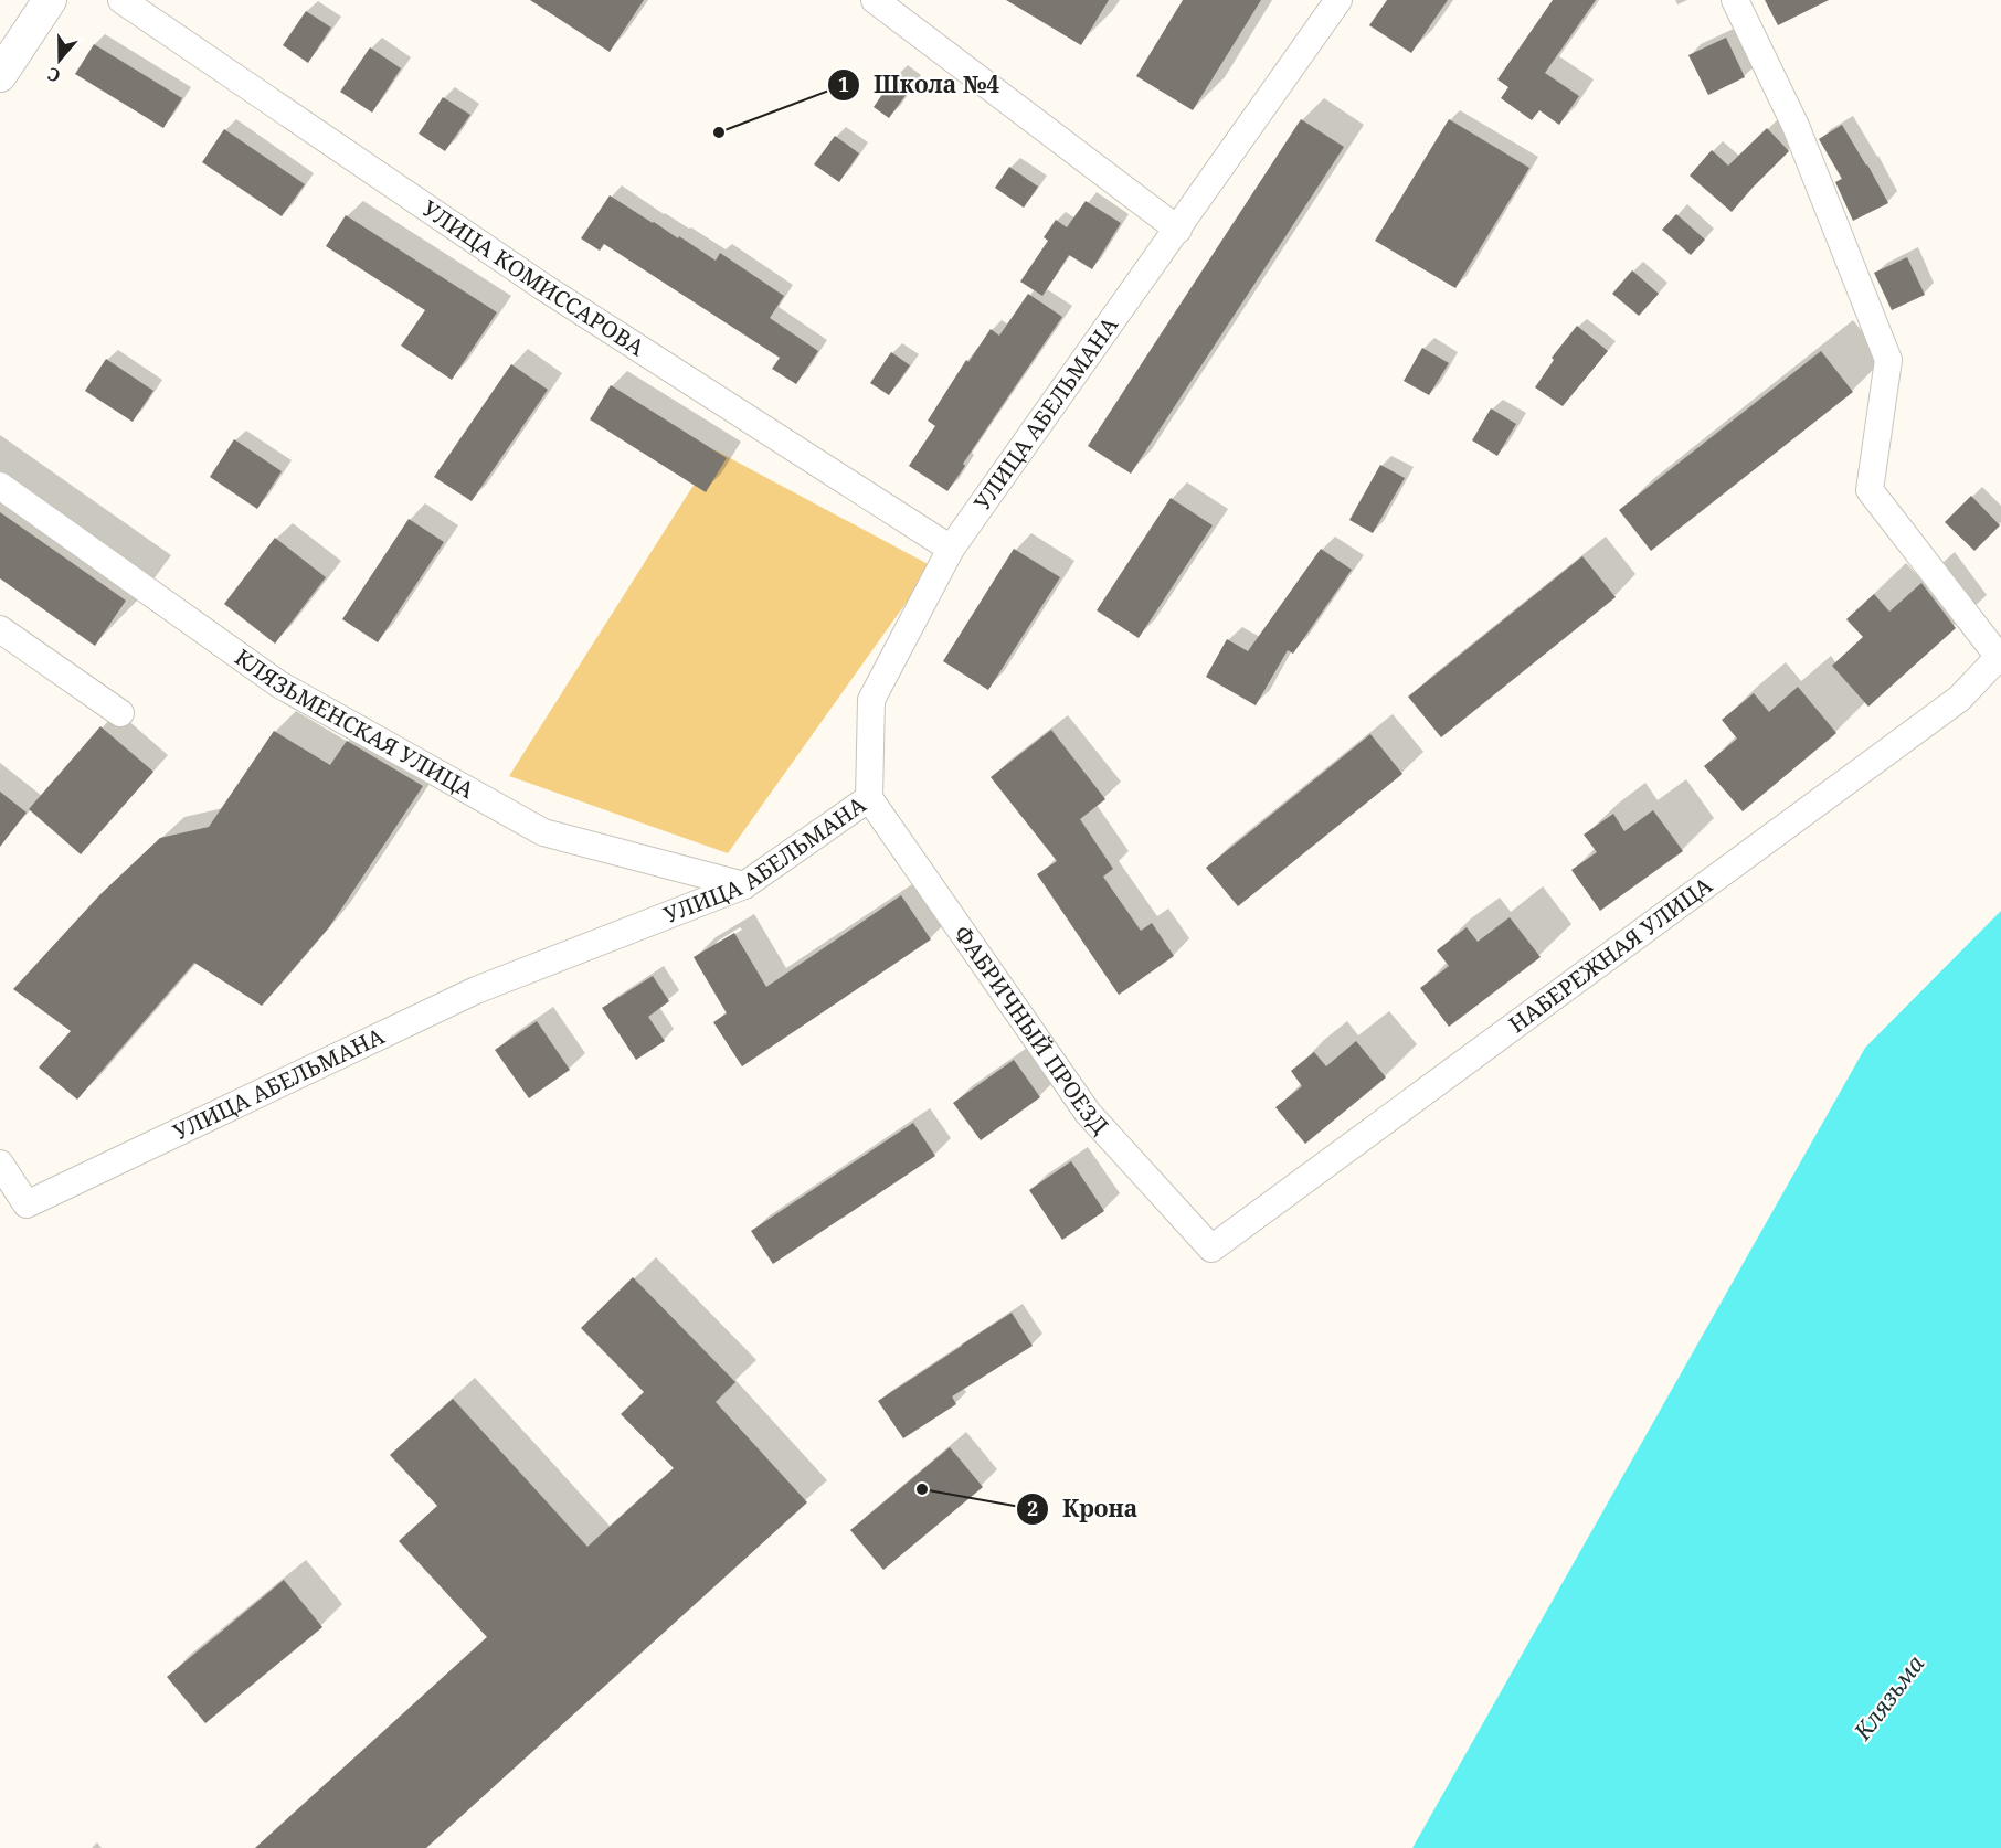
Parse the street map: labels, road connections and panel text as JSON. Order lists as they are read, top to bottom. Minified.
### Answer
{"streets":{"street":["УЛИЦА КОМИССАРОВА","УЛИЦА АБЕЛЬМАНА","КЛЯЗЬМЕНСКАЯ УЛИЦА","НАБЕРЕЖНАЯ УЛИЦА","ФАБРИЧНЫЙ ПРОЕЗД"]},"crossings":[["УЛИЦА КОМИССАРОВА","УЛИЦА АБЕЛЬМАНА"],["УЛИЦА АБЕЛЬМАНА","КЛЯЗЬМЕНСКАЯ УЛИЦА"],["УЛИЦА АБЕЛЬМАНА","ФАБРИЧНЫЙ ПРОЕЗД"],["НАБЕРЕЖНАЯ УЛИЦА","ФАБРИЧНЫЙ ПРОЕЗД"]],"water":["Клязьма"],"places":["Школа №4","Крона"],"north":"bottom"}
